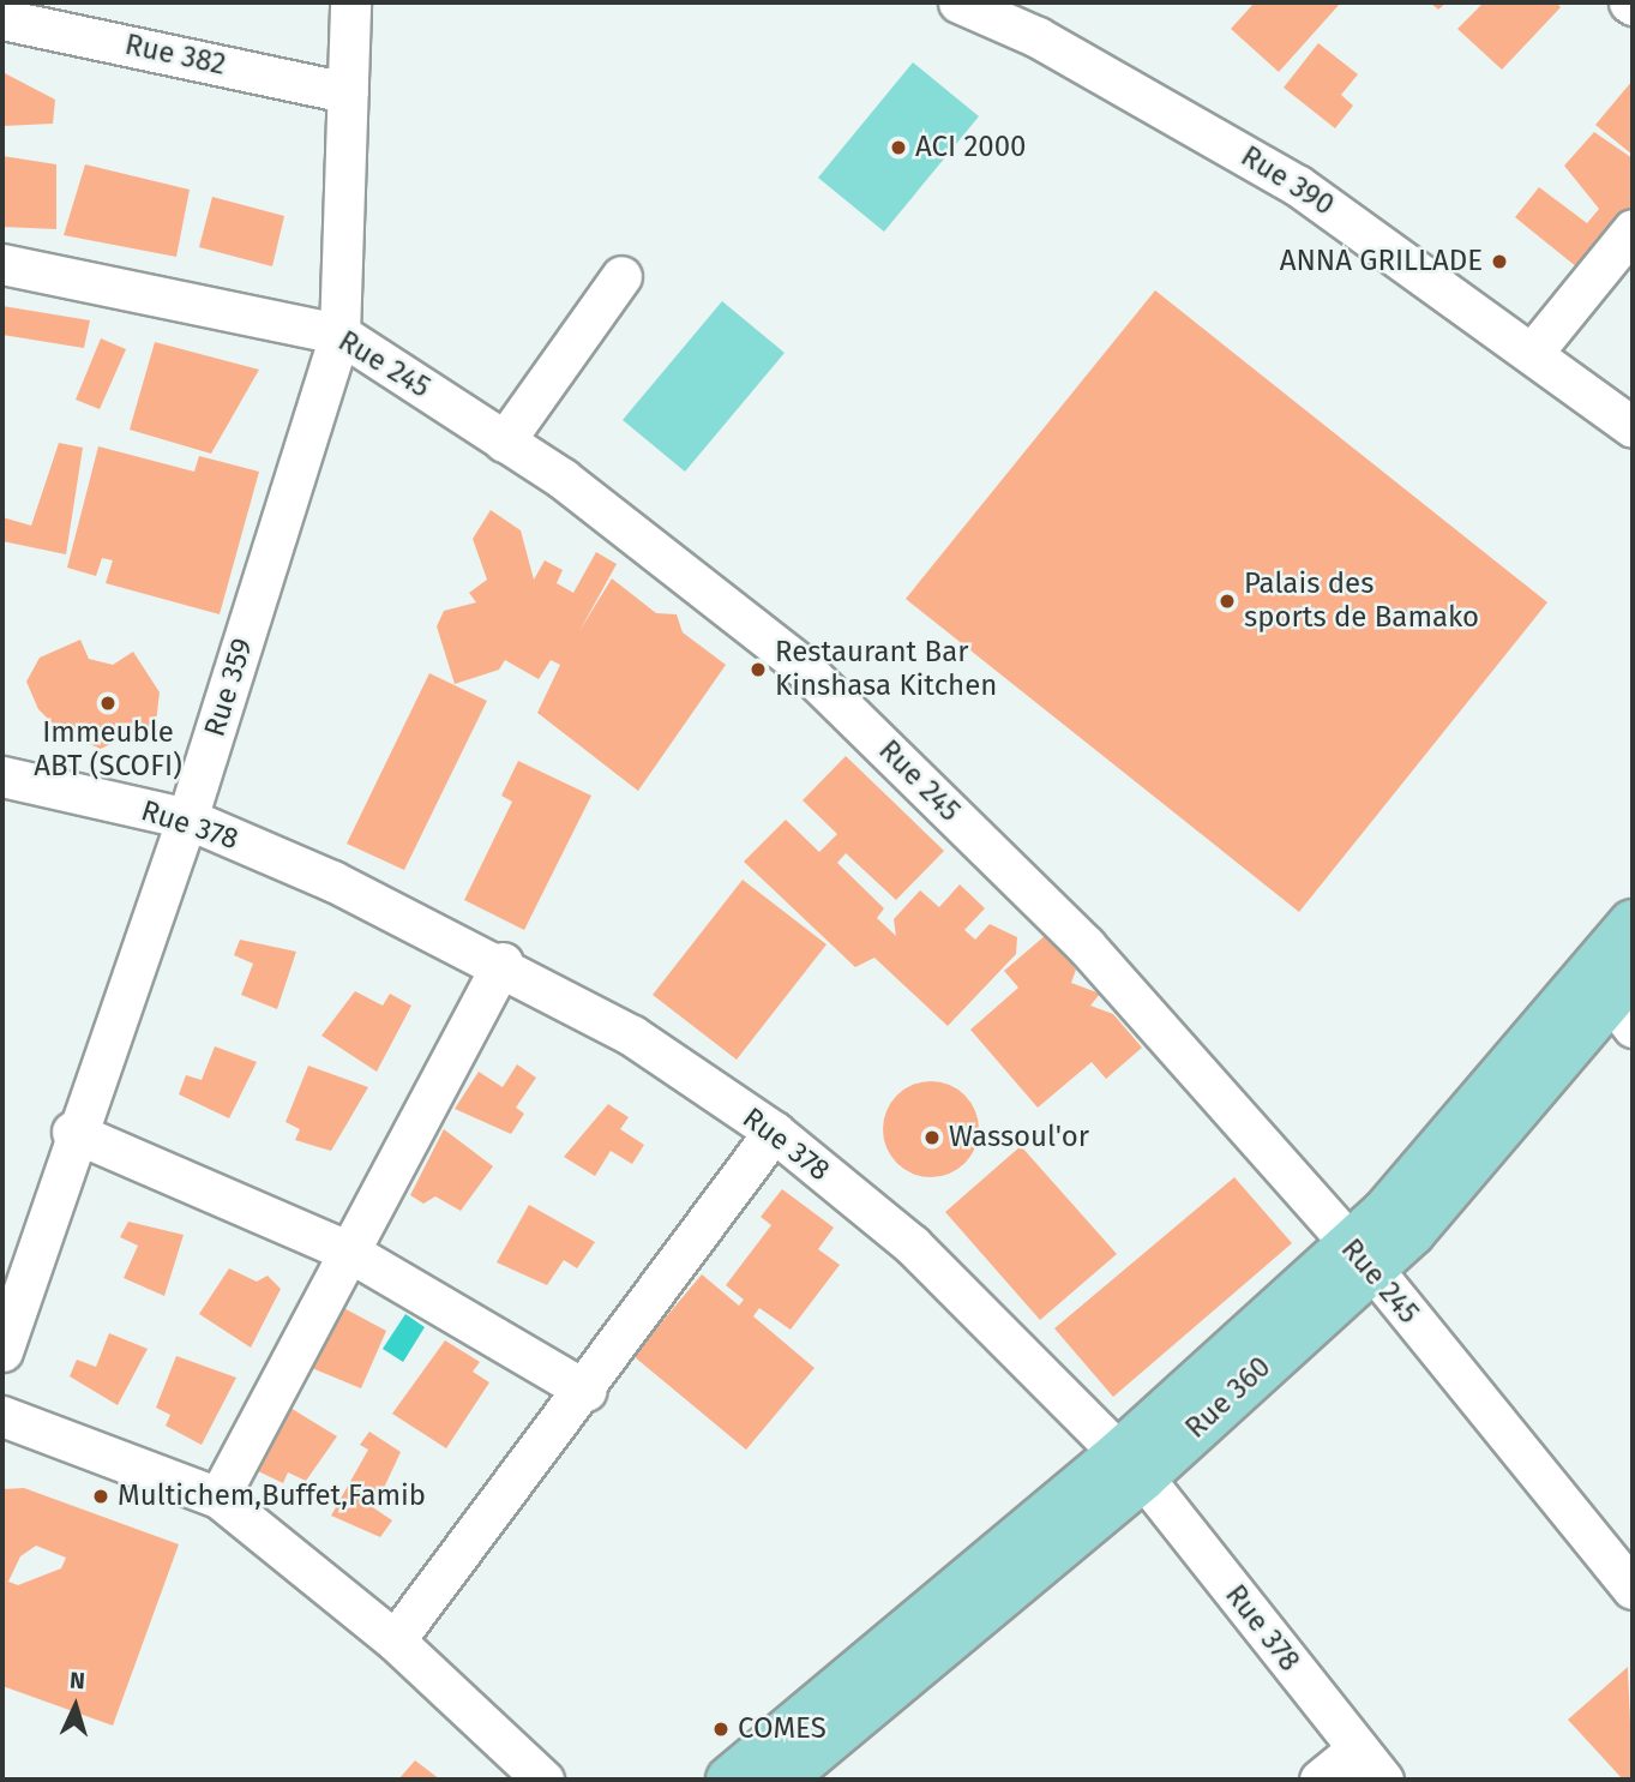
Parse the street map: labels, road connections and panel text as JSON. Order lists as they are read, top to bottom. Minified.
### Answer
{"streets":{"main road":["Rue 360"],"street":["Rue 382","Rue 390","Rue 245","Rue 359","Rue 378"]},"crossings":[["Rue 382","Rue 359"],["Rue 245","Rue 359"],["Rue 245","Rue 360"],["Rue 359","Rue 378"],["Rue 378","Rue 360"]],"places":["ACI 2000","ANNA GRILLADE","Palais des sports de Bamako","Restaurant Bar Kinshasa Kitchen","Immeuble ABT (SCOFI)","Wassoul'or","Multichem,Buffet,Famib","COMES"],"north":"top"}
